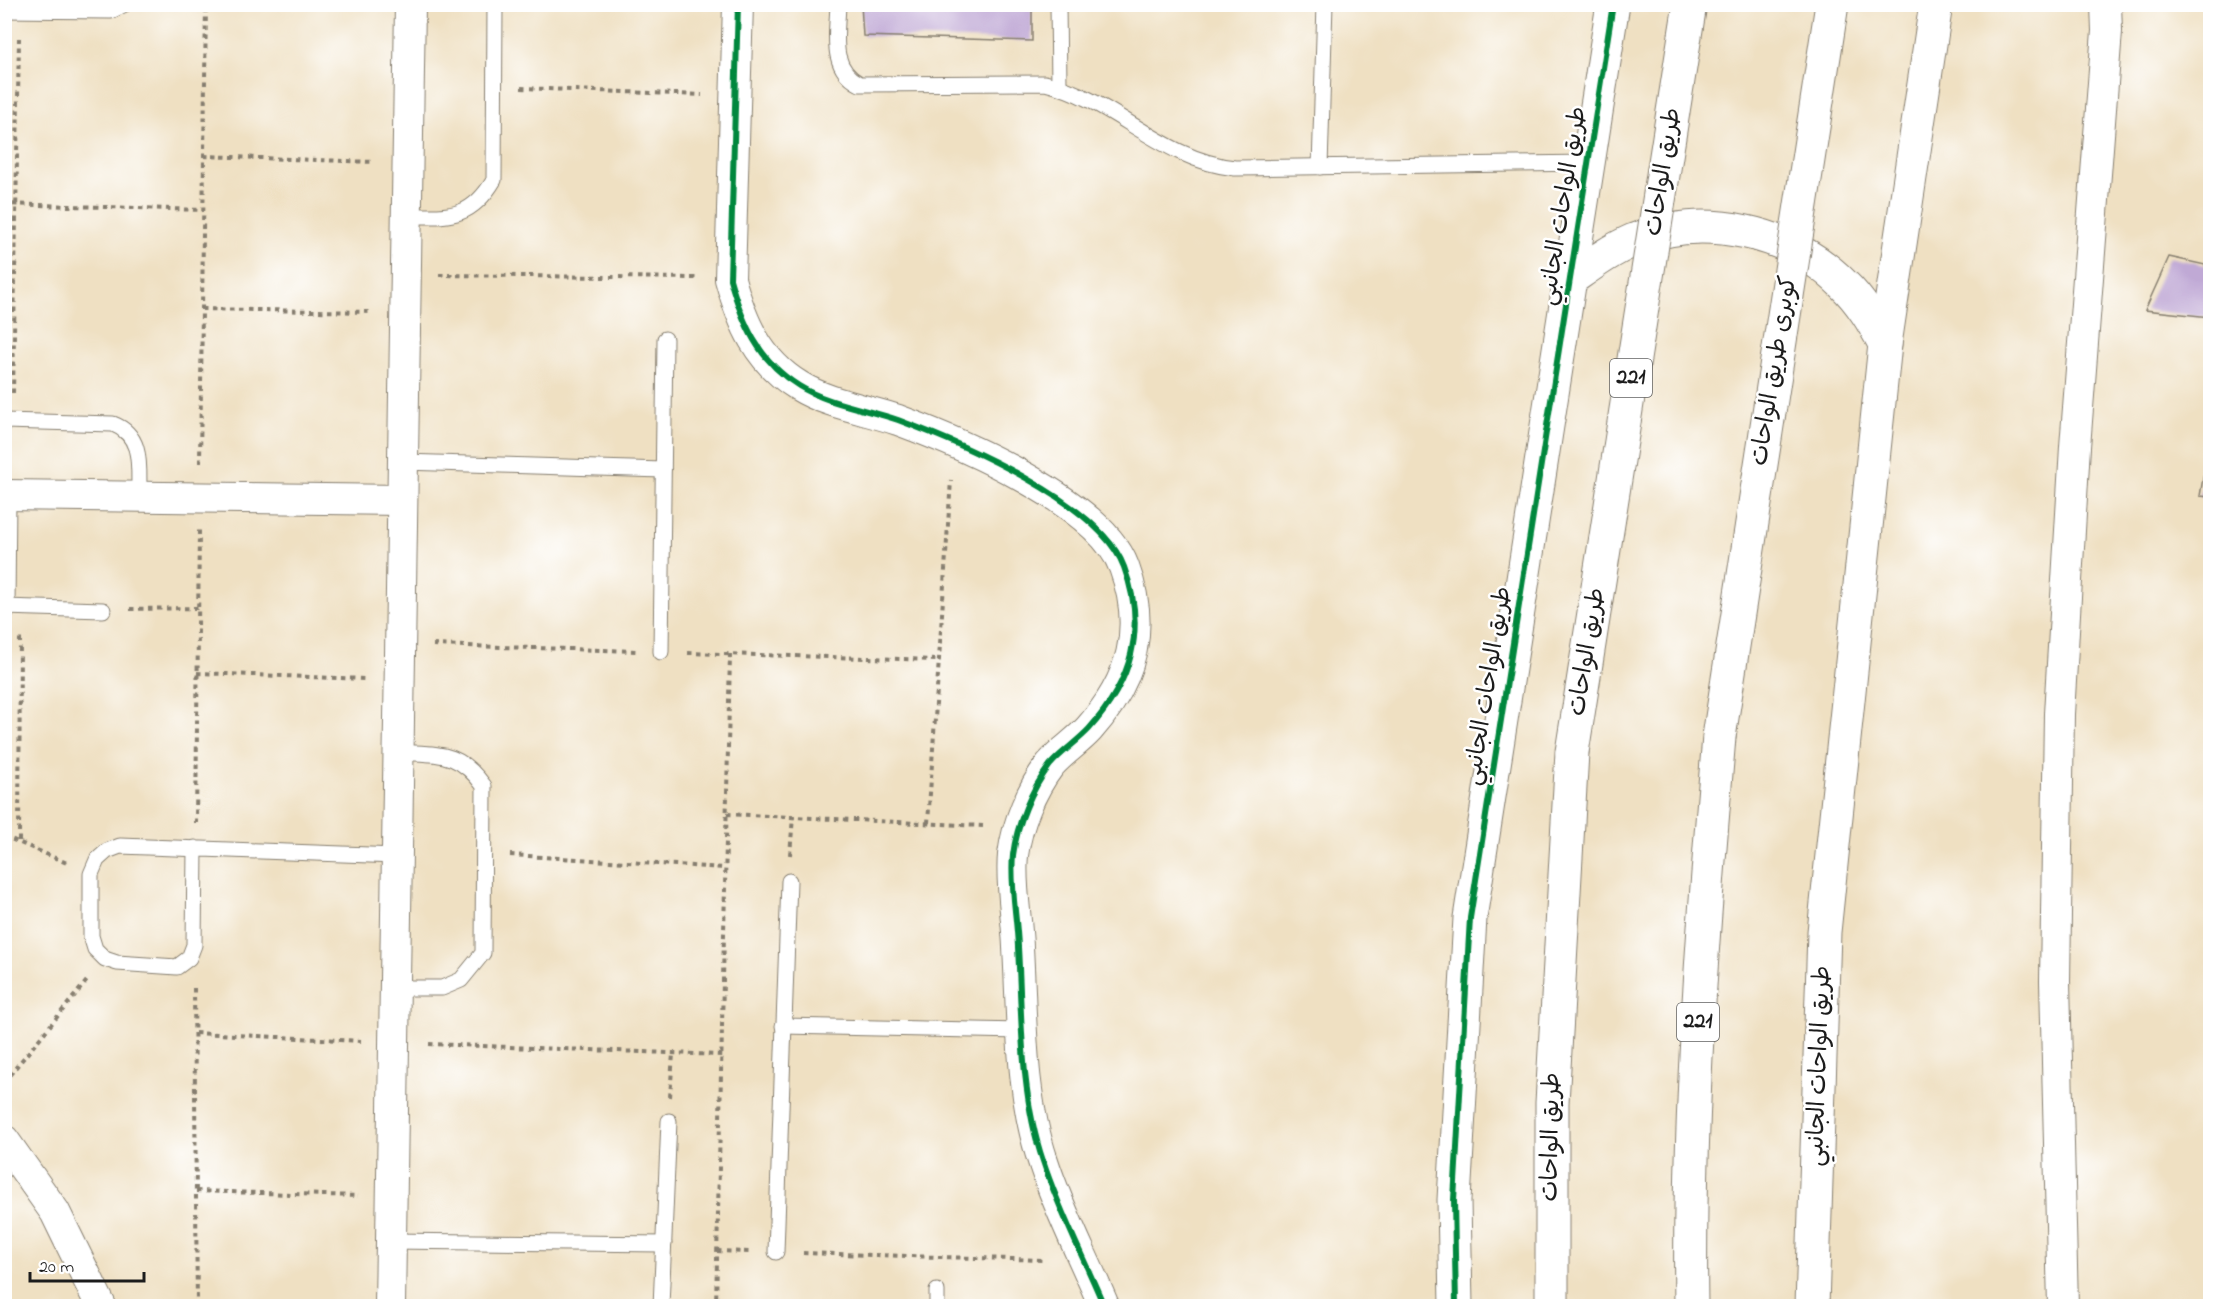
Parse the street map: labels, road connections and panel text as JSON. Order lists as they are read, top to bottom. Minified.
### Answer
{"streets":{"main road":["طريق الواحات","طريق الواحات الجانبي","كوبرى طريق الواحات","221"]},"scale_bar":"20 m"}
